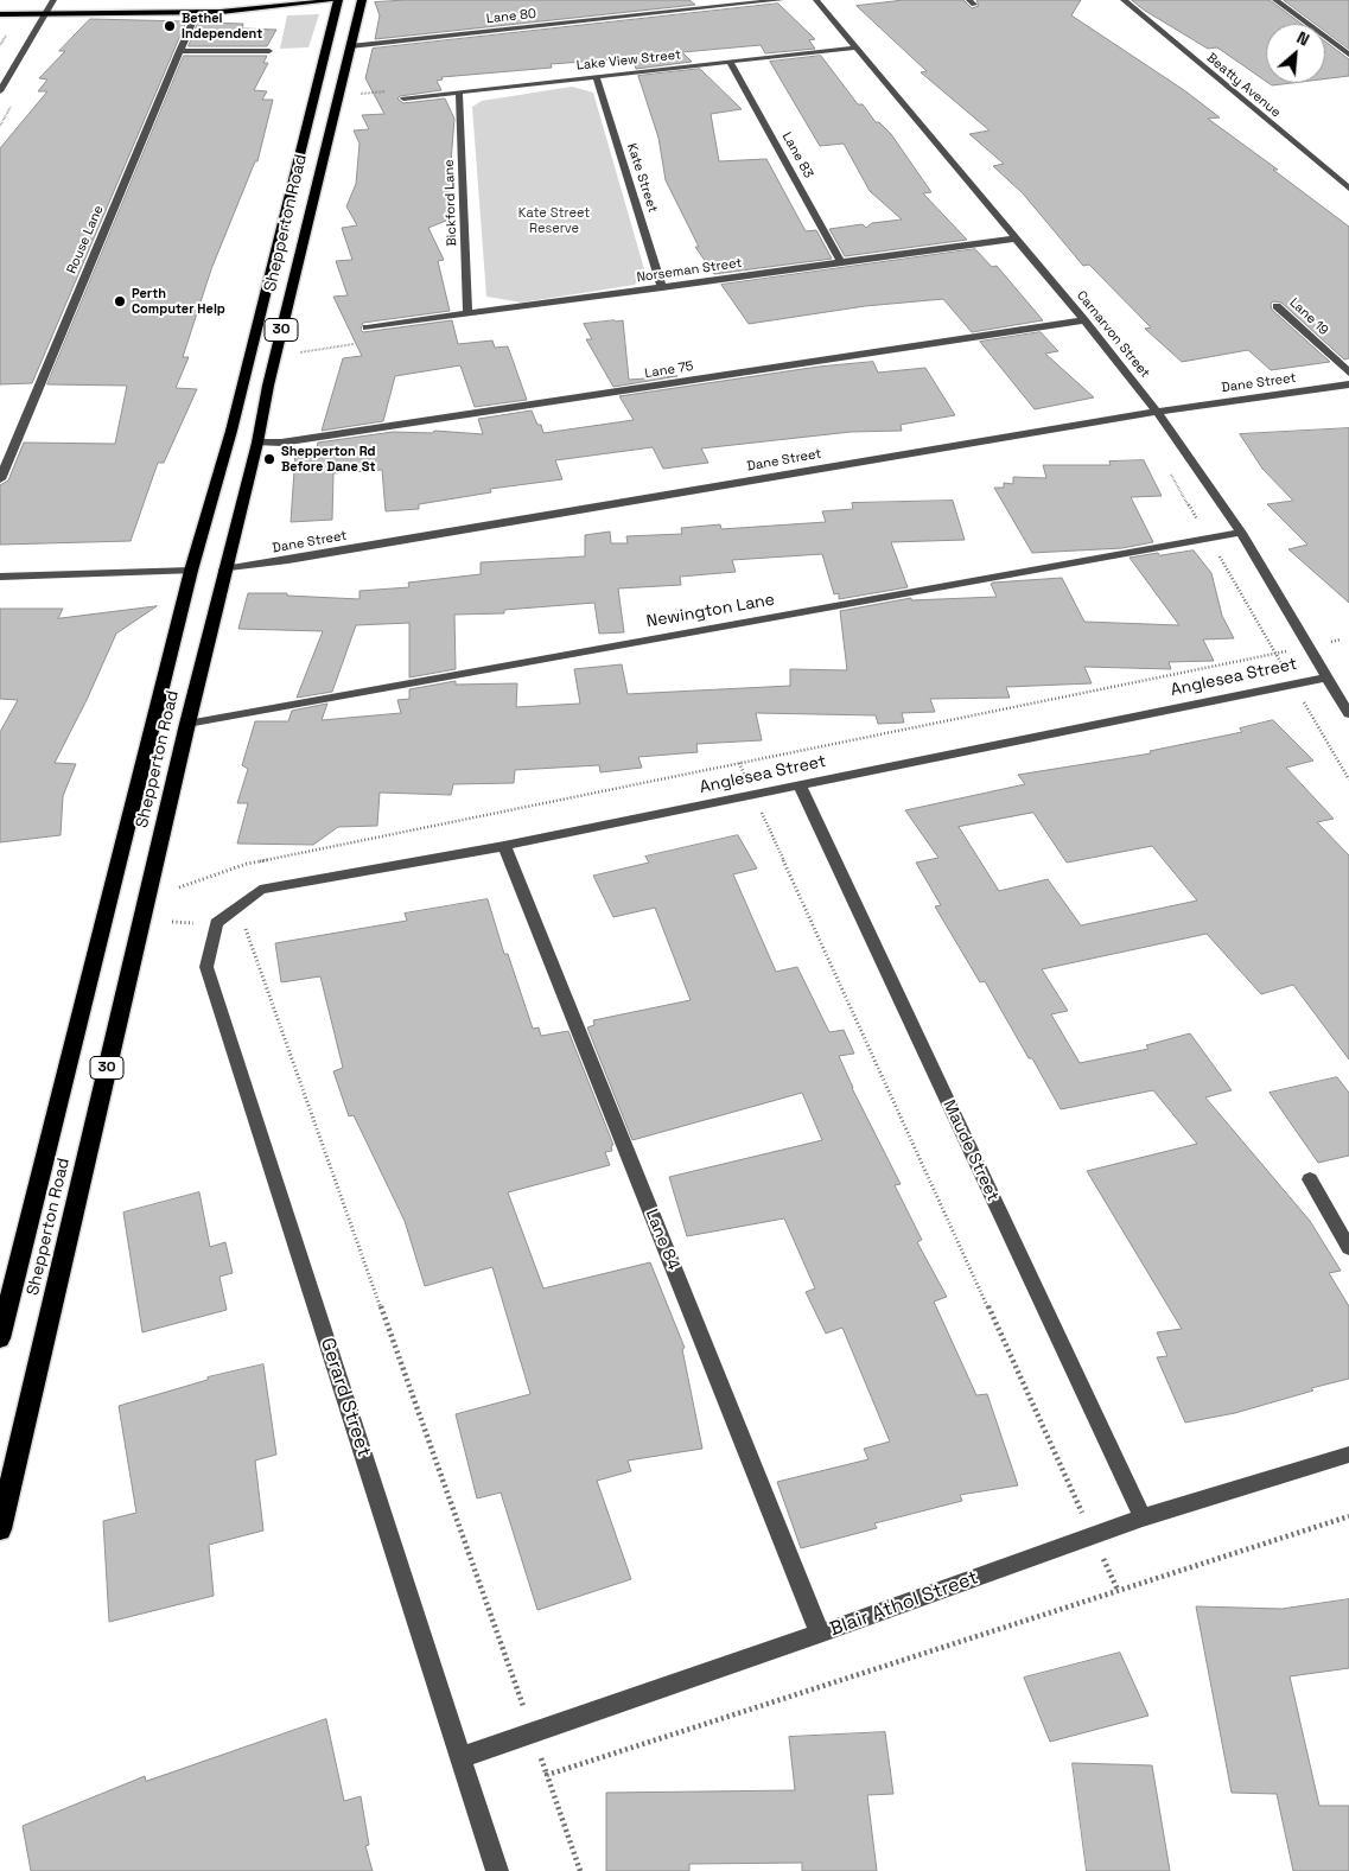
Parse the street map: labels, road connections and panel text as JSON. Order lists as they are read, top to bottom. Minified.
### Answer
{"streets":{"highway":["Shepperton Road","30"],"street":["Lane 80","Lake View Street","Beatty Avenue","Lane 83","Kate Street","Bickford Lane","Rouse Lane","Norseman Street","Lane 19","Carnarvon Street","Lane 75","Dane Street","Newington Lane","Anglesea Street","Maude Street","Lane 84","Gerard Street","Blair Athol Street"]},"crossings":[["Lane 80","Shepperton Road"],["Lake View Street","Lane 83"],["Lake View Street","Kate Street"],["Lake View Street","Bickford Lane"],["Lake View Street","Carnarvon Street"],["Lane 83","Norseman Street"],["Kate Street","Norseman Street"],["Bickford Lane","Norseman Street"],["Shepperton Road","Lane 75"],["Shepperton Road","Dane Street"],["Shepperton Road","Newington Lane"],["Norseman Street","Carnarvon Street"],["Carnarvon Street","Lane 75"],["Carnarvon Street","Dane Street"],["Carnarvon Street","Newington Lane"],["Carnarvon Street","Anglesea Street"],["Anglesea Street","Maude Street"],["Anglesea Street","Lane 84"],["Anglesea Street","Gerard Street"],["Maude Street","Blair Athol Street"],["Lane 84","Blair Athol Street"],["Gerard Street","Blair Athol Street"]],"parks":["Kate Street Reserve"],"places":["Bethel Independent","Perth Computer Help","Shepperton Rd Before Dane St"],"north":"top right"}
